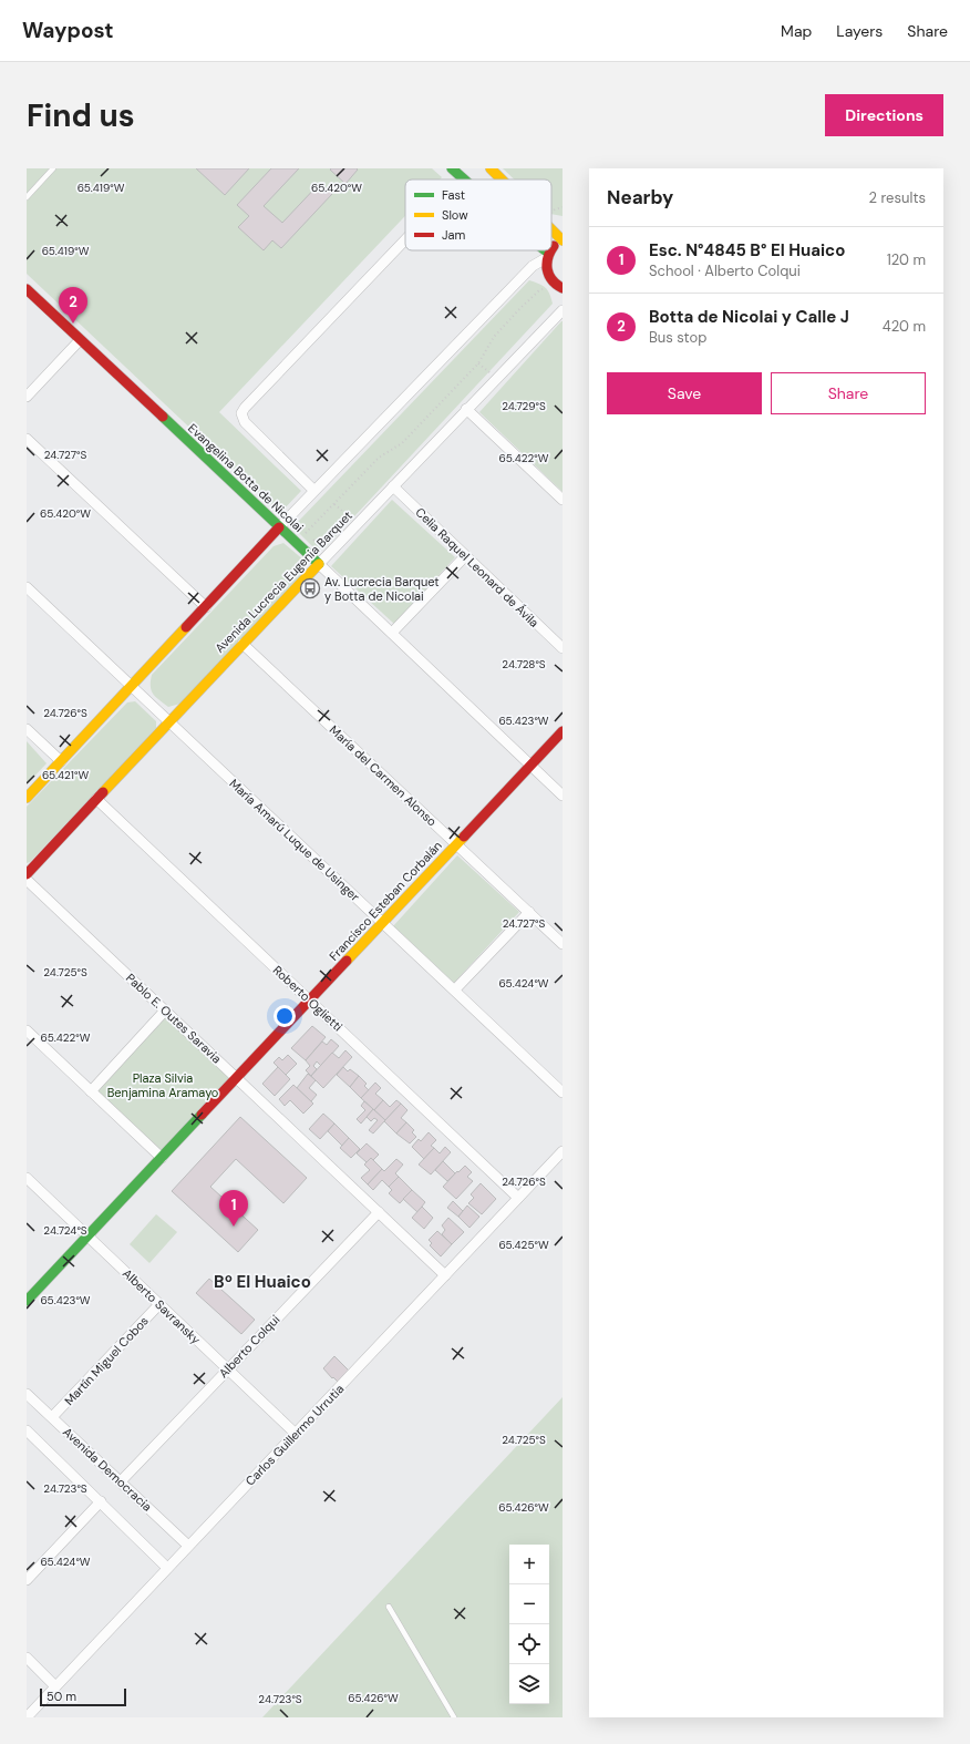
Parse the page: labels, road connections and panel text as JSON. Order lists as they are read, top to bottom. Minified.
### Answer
{"streets":{"street":["Evangelina Botta de Nicolai","Celia Raquel Leonard de Ávila","Avenida Lucrecia Eugenia Barquet","María del Carmen Alonso","María Amarú Luque de Usinger","Francisco Esteban Corbalán","Roberto Oglietti","Pablo E. Outes Saravia","Alberto Savransky","Alberto Colqui","Martín Miguel Cobos","Carlos Guillermo Urrutia","Avenida Democracia"]},"crossings":[["Evangelina Botta de Nicolai","Avenida Lucrecia Eugenia Barquet"],["Evangelina Botta de Nicolai","Francisco Esteban Corbalán"],["Celia Raquel Leonard de Ávila","Avenida Lucrecia Eugenia Barquet"],["Avenida Lucrecia Eugenia Barquet","María del Carmen Alonso"],["Avenida Lucrecia Eugenia Barquet","María Amarú Luque de Usinger"],["Avenida Lucrecia Eugenia Barquet","Roberto Oglietti"],["María del Carmen Alonso","Francisco Esteban Corbalán"],["María Amarú Luque de Usinger","Francisco Esteban Corbalán"],["Francisco Esteban Corbalán","Roberto Oglietti"],["Francisco Esteban Corbalán","Pablo E. Outes Saravia"],["Francisco Esteban Corbalán","Alberto Savransky"],["Roberto Oglietti","Carlos Guillermo Urrutia"],["Pablo E. Outes Saravia","Alberto Colqui"],["Pablo E. Outes Saravia","Carlos Guillermo Urrutia"],["Alberto Savransky","Alberto Colqui"],["Alberto Savransky","Martín Miguel Cobos"],["Alberto Savransky","Carlos Guillermo Urrutia"],["Alberto Colqui","Avenida Democracia"],["Martín Miguel Cobos","Avenida Democracia"],["Carlos Guillermo Urrutia","Avenida Democracia"]],"districts":["Bº El Huaico"],"parks":["Plaza Silvia Benjamina Aramayo"],"places":{"bus stop":["Av. Lucrecia Barquet y Botta de Nicolai"]},"legend":["Fast","Slow","Jam"],"scale_bar":"50 m","page":{"header":"Waypost","nav":["Map","Layers","Share"],"buttons":["Directions",["Save","Share"]],"title":"Find us","heading":["Nearby","2 results"],"list":[{"mark":"1","name":"Esc. N°4845 B° El Huaico","note":"School · Alberto Colqui","value":"120 m"},{"mark":"2","name":"Botta de Nicolai y Calle J","note":"Bus stop","value":"420 m"}],"pins":["2","1"],"map_buttons":["+","−"],"scale":"50 m"},"coordinates":["65.419°W","65.420°W","24.729°S","24.727°S","65.422°W","24.728°S","24.726°S","65.423°W","65.421°W","24.725°S","65.424°W","24.724°S","65.425°W","24.723°S","65.426°W"]}
